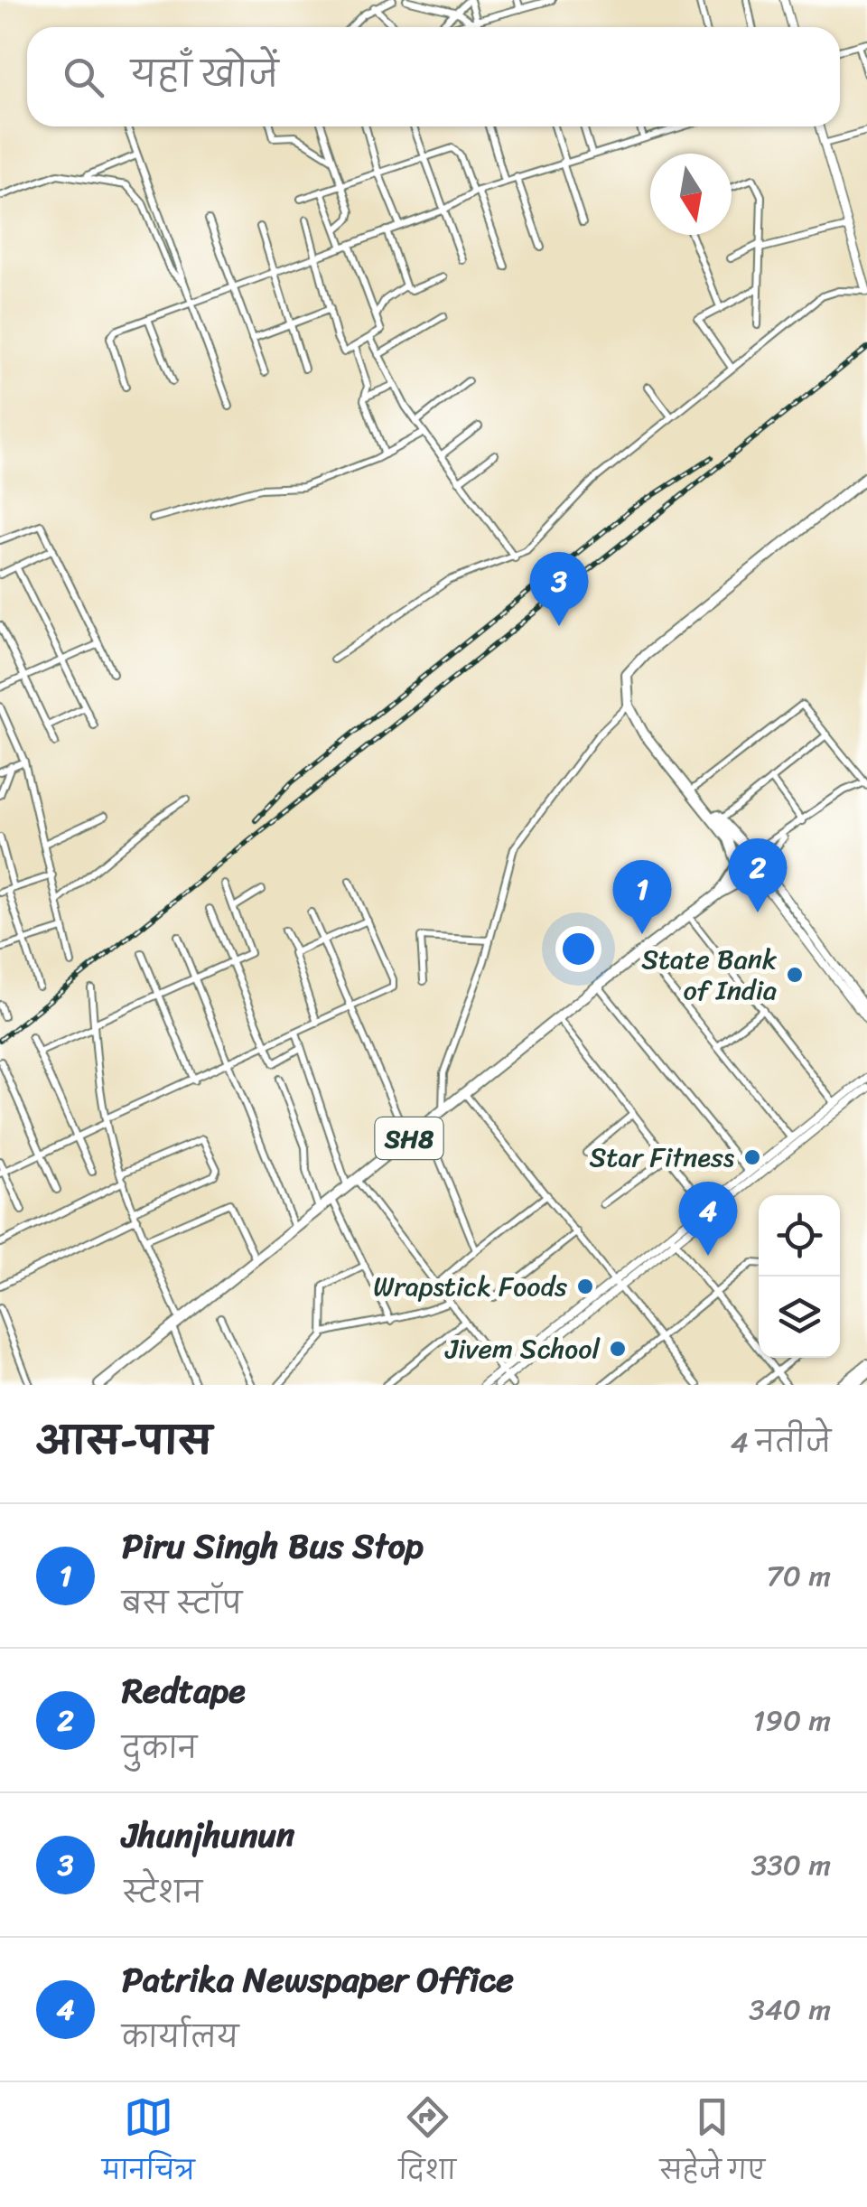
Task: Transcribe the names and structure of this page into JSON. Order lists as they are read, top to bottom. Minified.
{"streets":{"main road":["SH8"]},"places":["State Bank of India","Star Fitness","Wrapstick Foods","Jivem School"],"north":"bottom","page":{"search":"यहाँ खोजें","pins":["3","2","1","4"],"heading":["आस-पास","4 नतीजे"],"list":[{"mark":"1","name":"Piru Singh Bus Stop","note":"बस स्टॉप","value":"70 m"},{"mark":"2","name":"Redtape","note":"दुकान","value":"190 m"},{"mark":"3","name":"Jhunjhunun","note":"स्टेशन","value":"330 m"},{"mark":"4","name":"Patrika Newspaper Office","note":"कार्यालय","value":"340 m"}],"nav":["मानचित्र","दिशा","सहेजे गए"]}}
